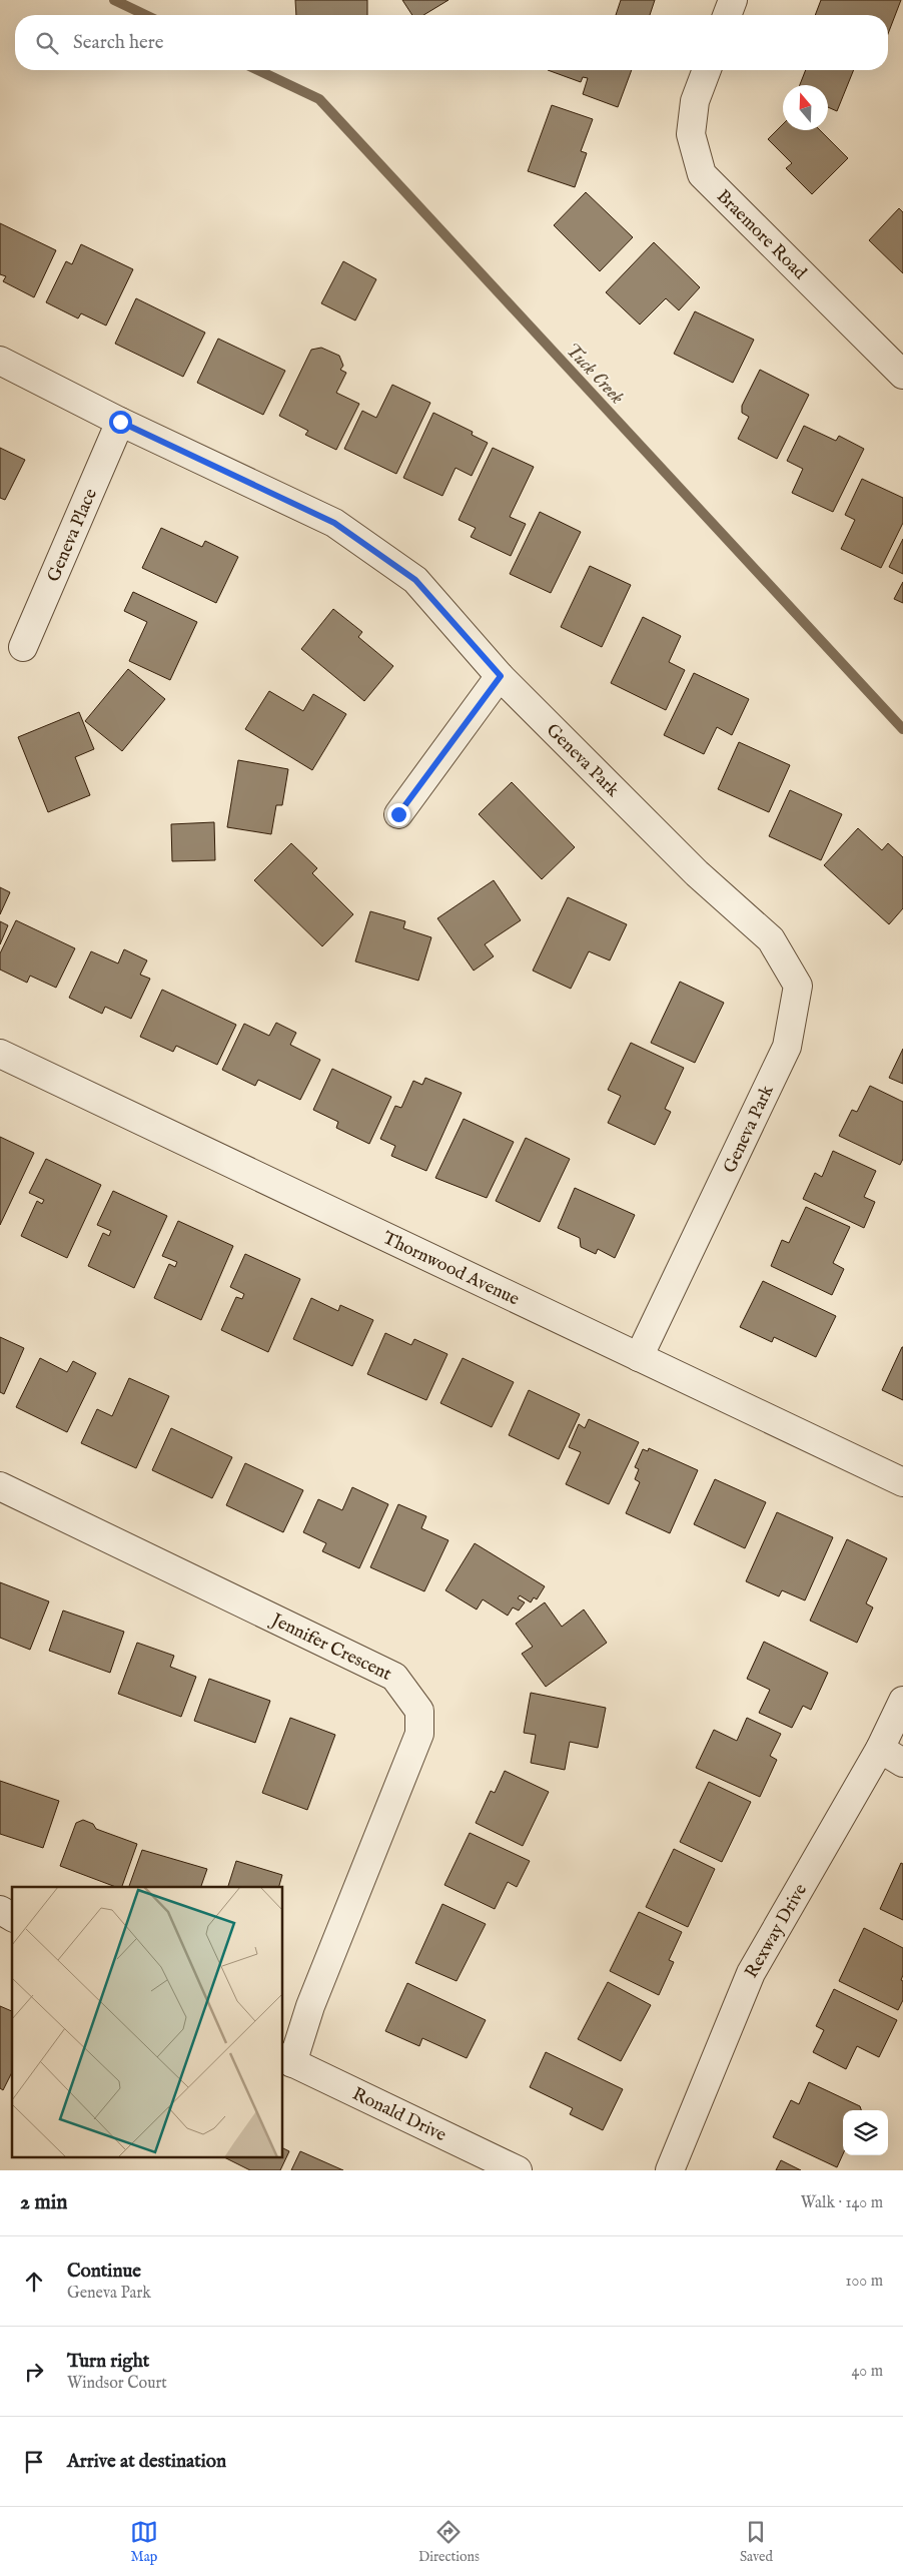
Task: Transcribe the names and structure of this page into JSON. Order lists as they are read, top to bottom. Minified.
{"streets":{"street":["Braemore Road","Geneva Place","Geneva Park","Thornwood Avenue","Jennifer Crescent","Rexway Drive","Ronald Drive"]},"crossings":[["Geneva Place","Geneva Park"],["Geneva Park","Thornwood Avenue"],["Jennifer Crescent","Ronald Drive"]],"water":["Tuck Creek"],"north":"top","page":{"search":"Search here","heading":["2 min","Walk · 140 m"],"list":[["Continue","Geneva Park","100 m"],["Turn right","Windsor Court","40 m"],"Arrive at destination"],"nav":["Map","Directions","Saved"]}}
